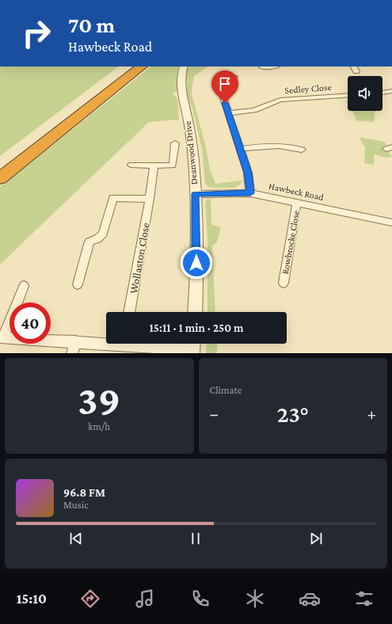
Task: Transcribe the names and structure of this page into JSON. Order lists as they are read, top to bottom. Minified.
{"streets":{"street":["Sedley Close","Deanwood Drive","Hawbeck Road","Rowbrocke Close","Wollaston Close"]},"crossings":[["Deanwood Drive","Hawbeck Road"],["Hawbeck Road","Rowbrocke Close"]],"page":{"turn":["70 m","Hawbeck Road"],"limit":"40","trip":"15:11 · 1 min · 250 m","tile":[["39","km/h"],"Climate"],"heat":["−","23°","+"],"song":["96.8 FM","Music"],"tabs":"15:10"}}
